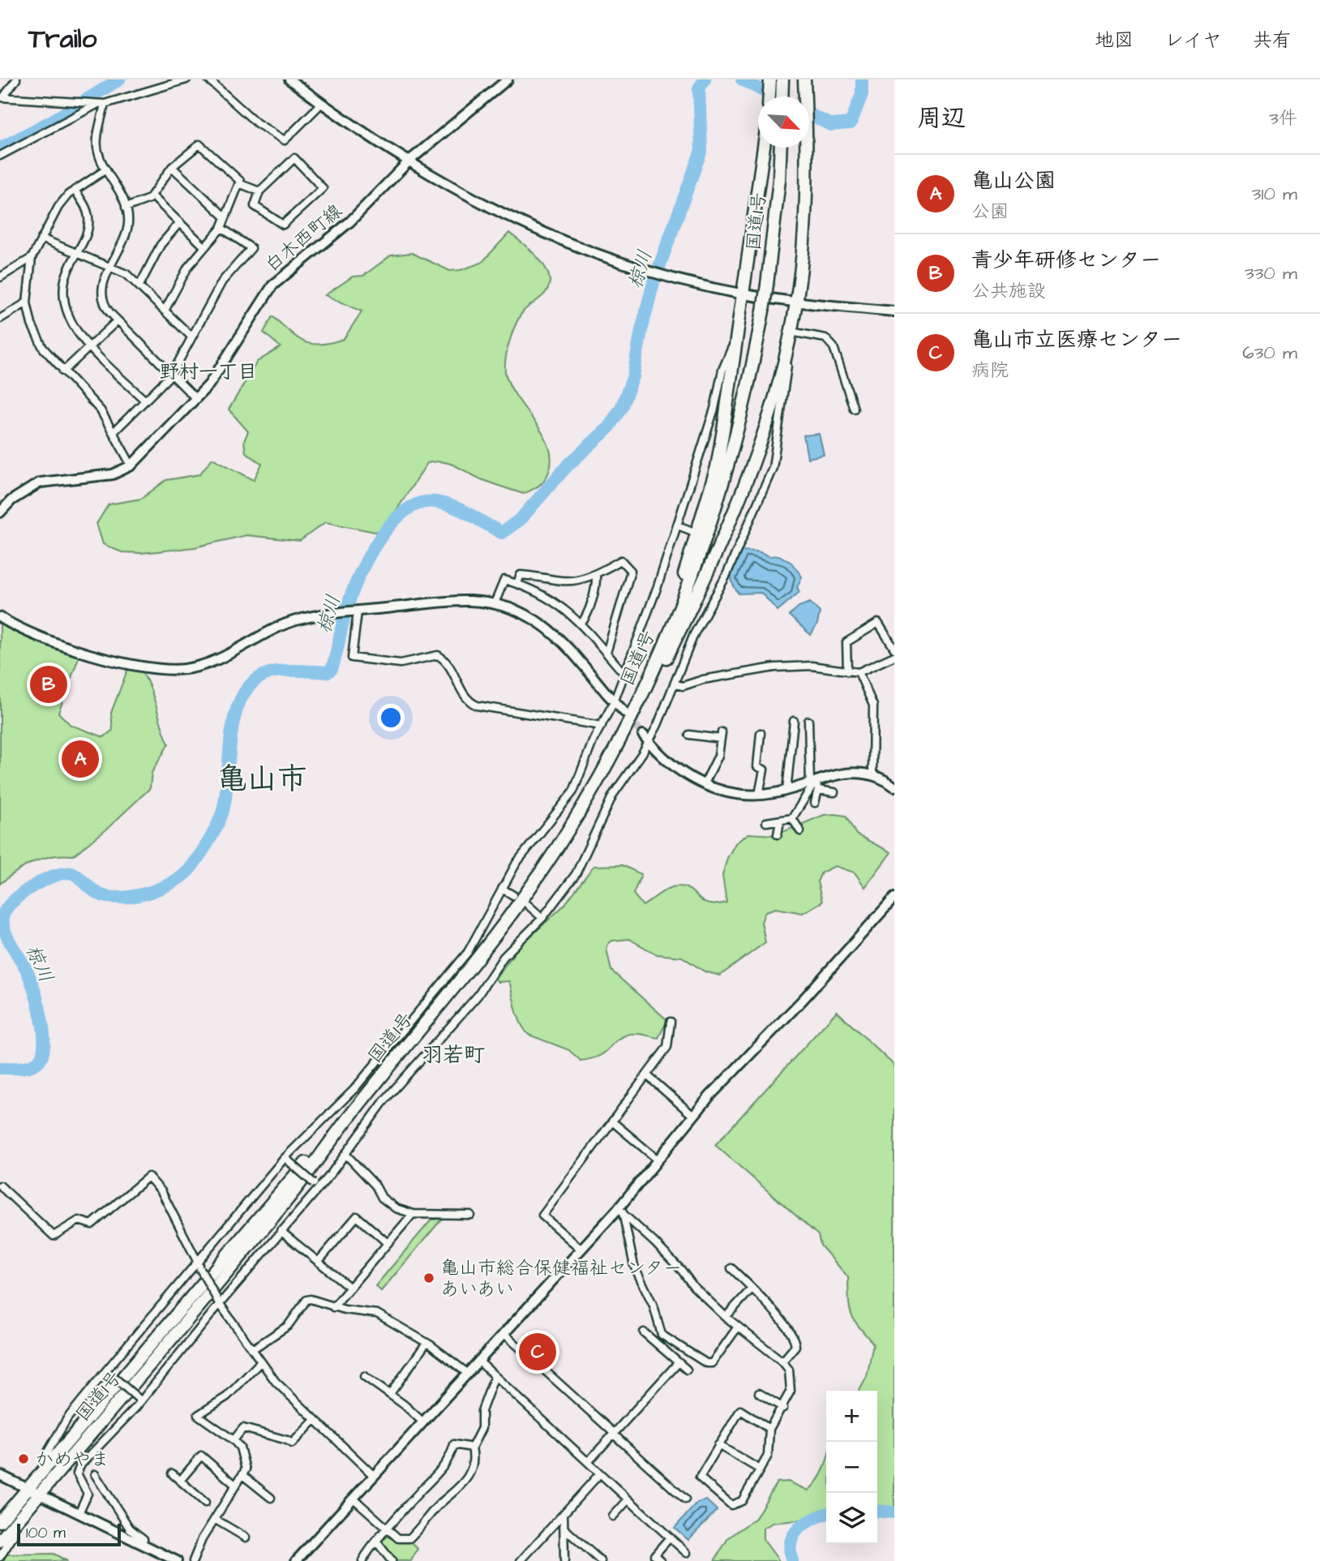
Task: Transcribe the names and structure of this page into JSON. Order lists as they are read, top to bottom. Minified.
{"streets":{"highway":["国道1号"],"street":["白木西町線"]},"districts":["野村一丁目","亀山市","羽若町"],"water":["椋川"],"places":["亀山市総合保健福祉センター あいあい","かめやま"],"scale_bar":"100 m","north":"bottom right","page":{"header":"Trailo","nav":["地図","レイヤ","共有"],"heading":["周辺","3件"],"list":[{"mark":"A","name":"亀山公園","note":"公園","value":"310 m"},{"mark":"B","name":"青少年研修センター","note":"公共施設","value":"330 m"},{"mark":"C","name":"亀山市立医療センター","note":"病院","value":"630 m"}],"pins":["B","A","C"],"map_buttons":["+","−"],"scale":"100 m"}}
